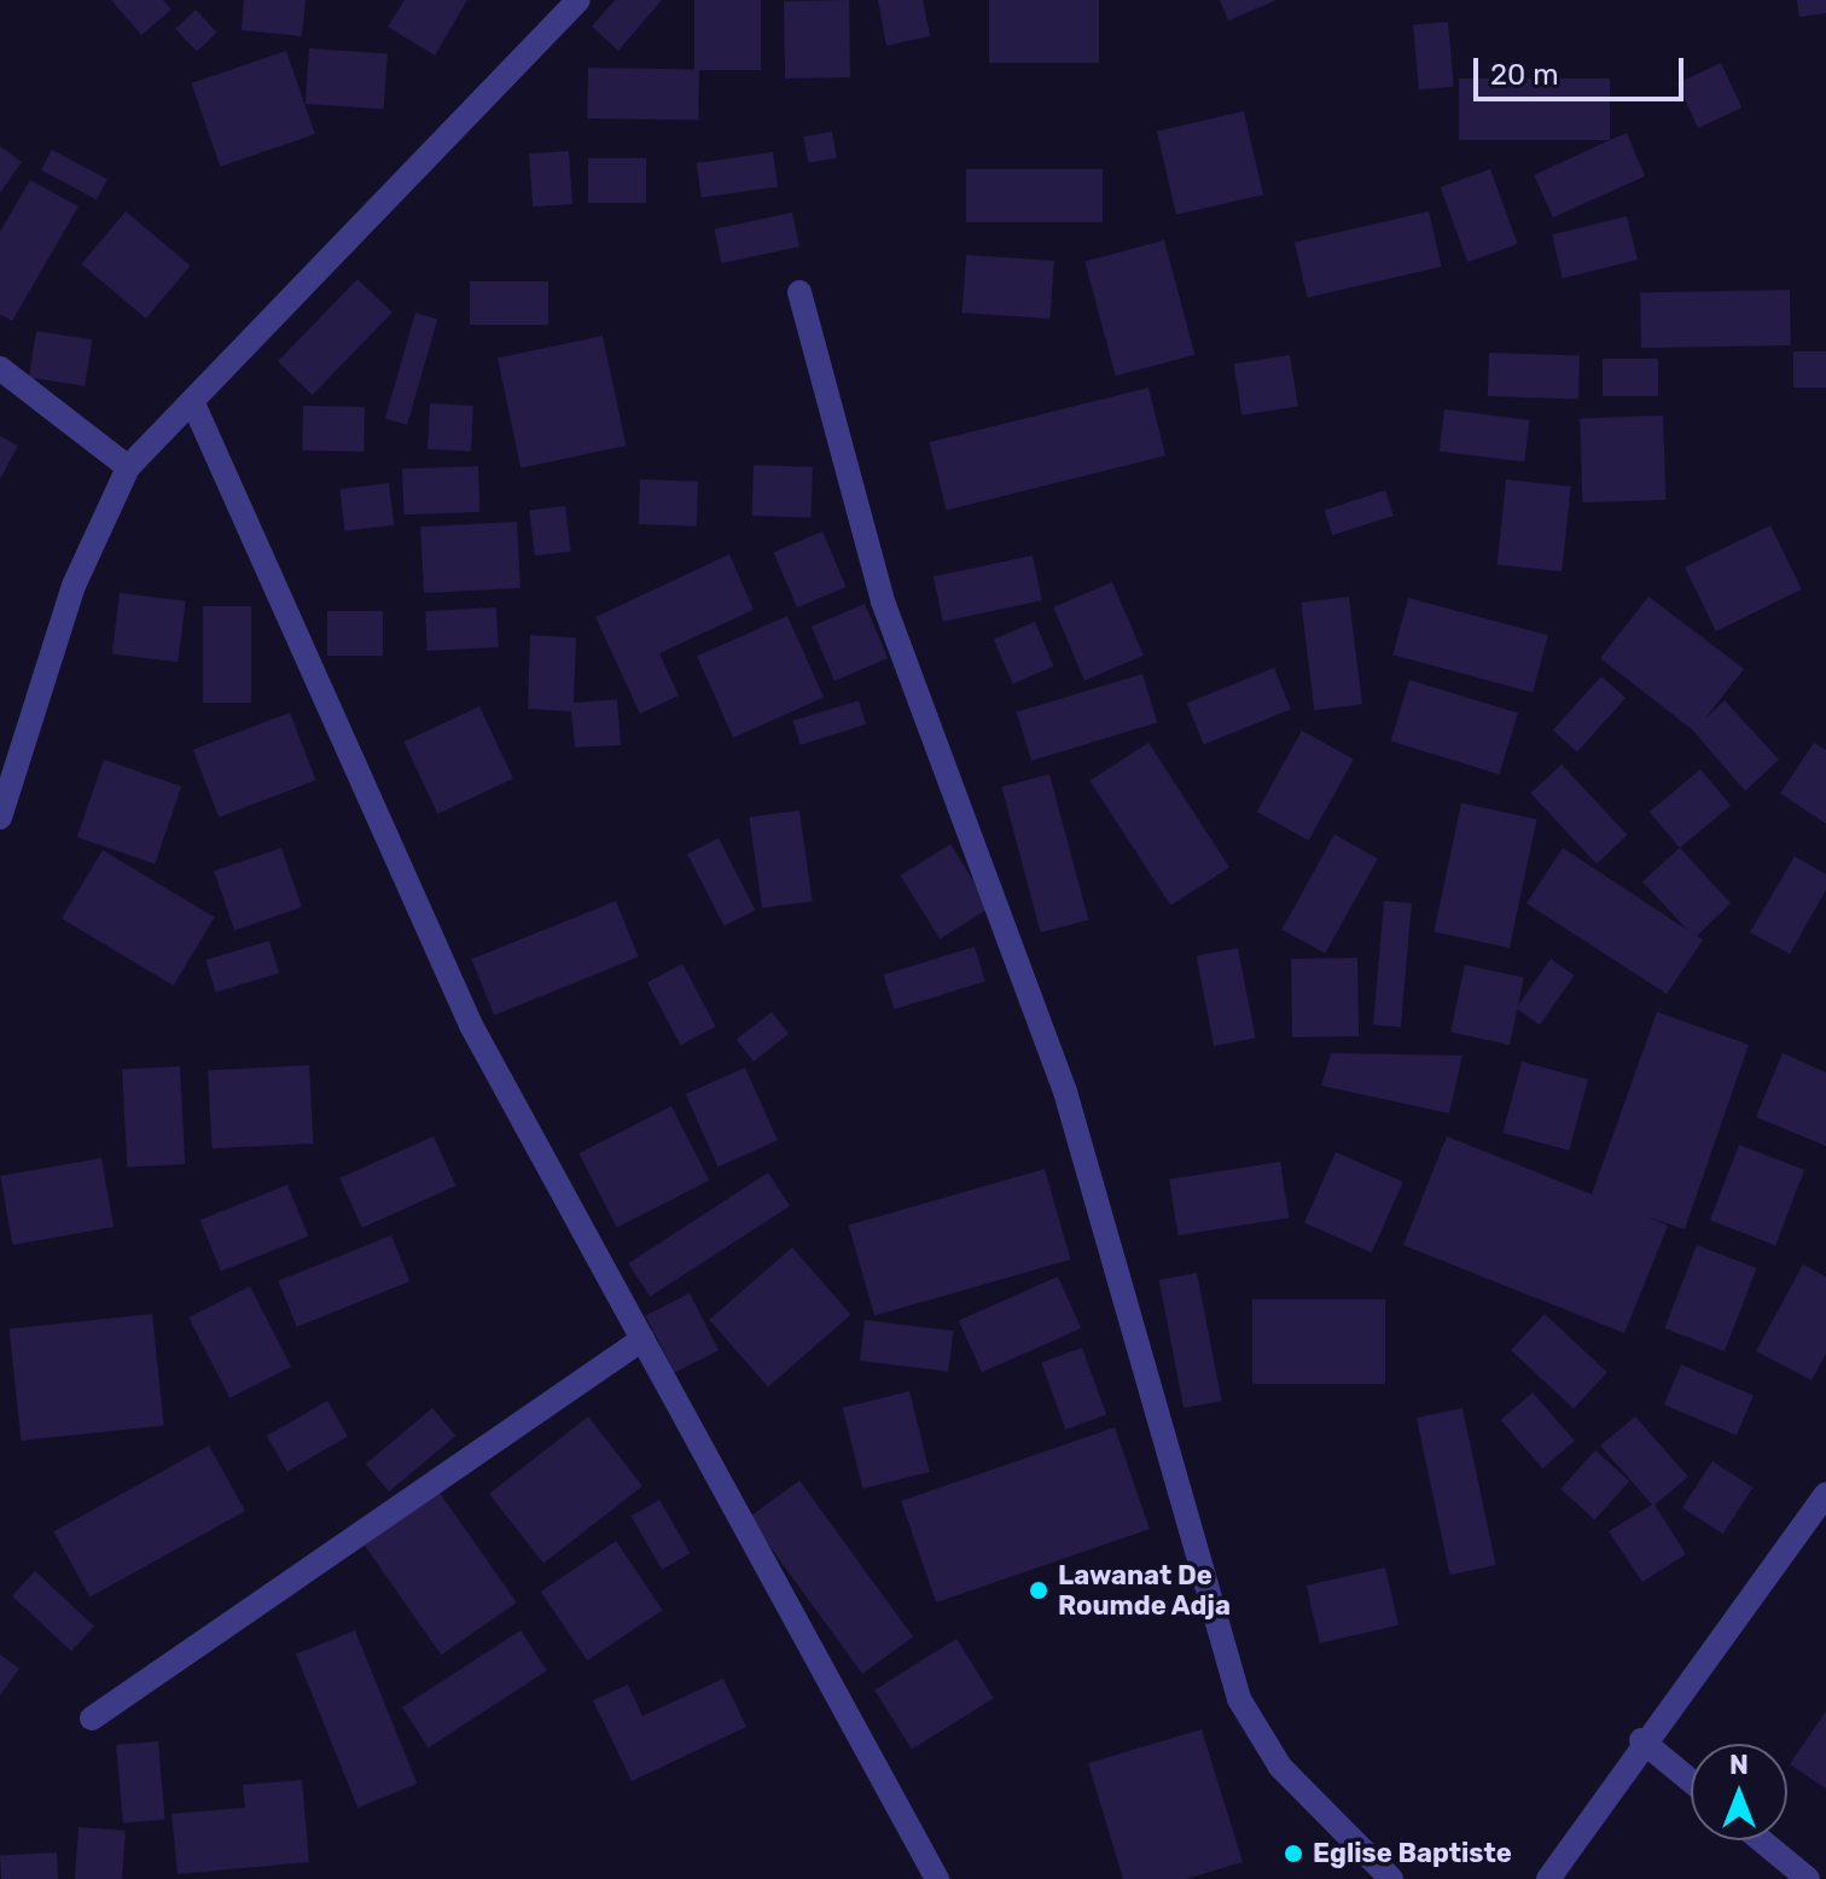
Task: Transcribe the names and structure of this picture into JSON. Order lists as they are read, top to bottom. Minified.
{"places":["Lawanat De Roumde Adja","Eglise Baptiste"],"scale_bar":"20 m","north":"top"}
